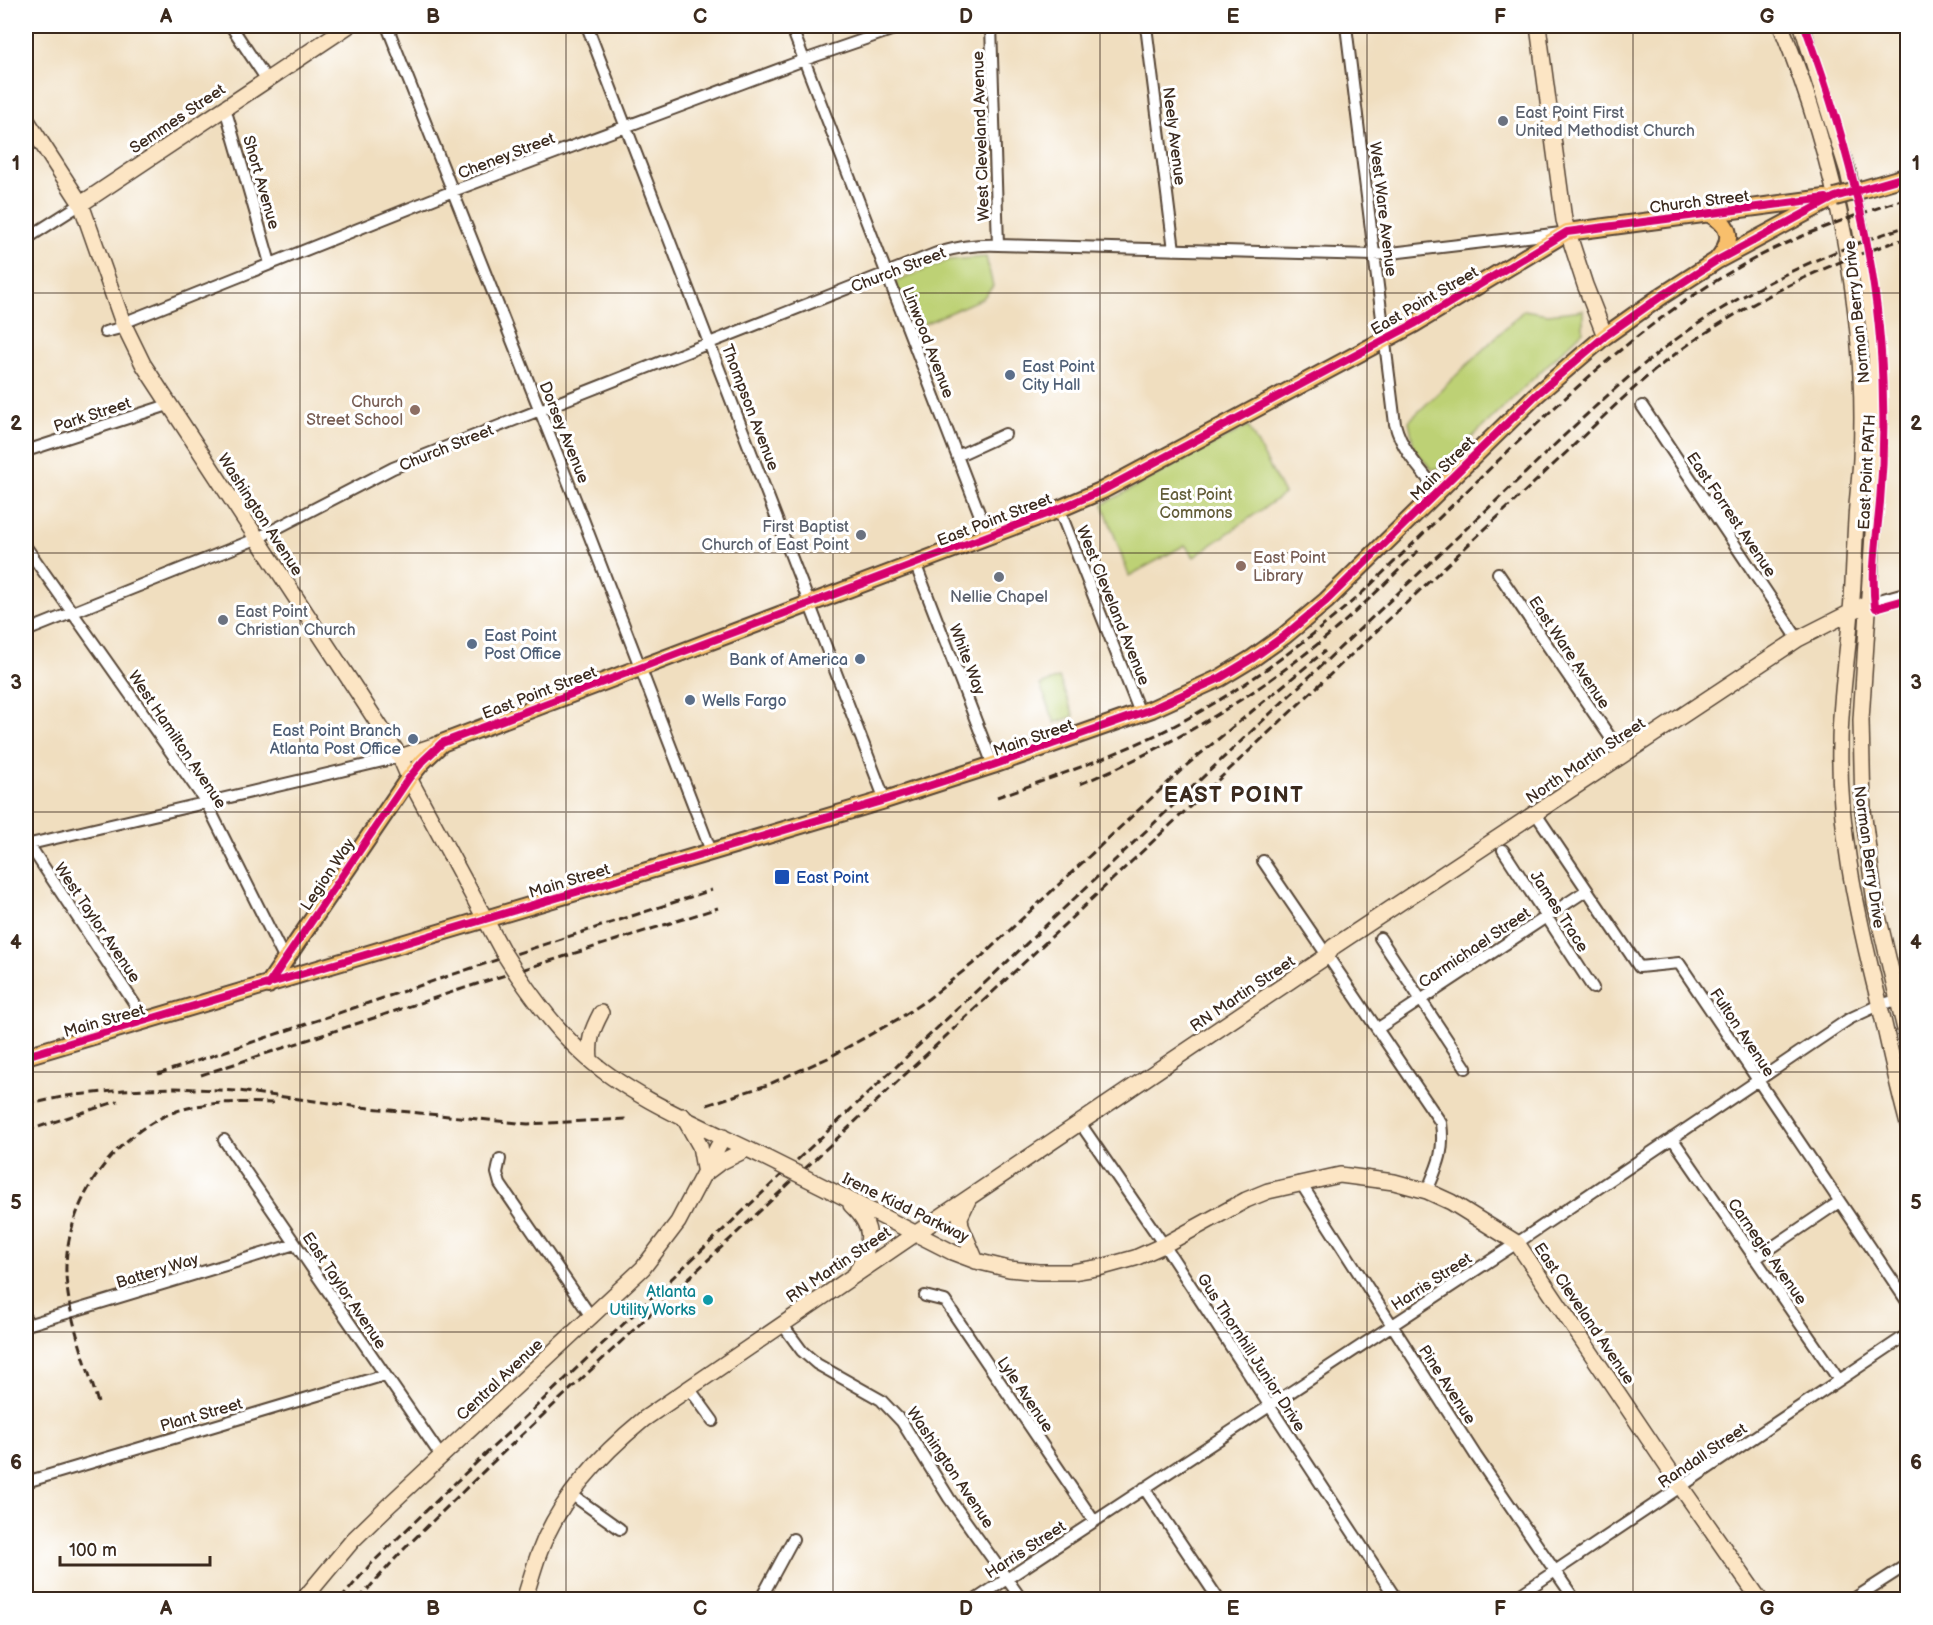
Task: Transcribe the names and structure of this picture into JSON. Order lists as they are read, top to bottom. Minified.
{"streets":{"main road":["Semmes Street","Church Street","East Point Street","Norman Berry Drive","Main Street","Washington Avenue","North Martin Street","Legion Way","RN Martin Street","Irene Kidd Parkway","East Cleveland Avenue","Central Avenue"],"street":["West Cleveland Avenue","Neely Avenue","Cheney Street","Short Avenue","West Ware Avenue","Linwood Avenue","Thompson Avenue","Park Street","Dorsey Avenue","East Forrest Avenue","East Ware Avenue","White Way","West Hamilton Avenue","James Trace","West Taylor Avenue","Carmichael Street","Fulton Avenue","Carnegie Avenue","Battery Way","Harris Street","East Taylor Avenue","Gus Thornhill Junior Drive","Pine Avenue","Lyle Avenue","Plant Street","Randall Street"],"cycle path":["East Point PATH"]},"crossings":[["Semmes Street","Short Avenue"],["Semmes Street","Washington Avenue"],["West Cleveland Avenue","Church Street"],["West Cleveland Avenue","East Point Street"],["West Cleveland Avenue","Main Street"],["Neely Avenue","Church Street"],["Cheney Street","Short Avenue"],["Cheney Street","Linwood Avenue"],["Cheney Street","Thompson Avenue"],["Cheney Street","Dorsey Avenue"],["Cheney Street","Washington Avenue"],["Church Street","West Ware Avenue"],["Church Street","East Point Street"],["Church Street","Linwood Avenue"],["Church Street","Thompson Avenue"],["Church Street","Dorsey Avenue"],["Church Street","Main Street"],["Church Street","Washington Avenue"],["Church Street","West Hamilton Avenue"],["West Ware Avenue","East Point Street"],["West Ware Avenue","Main Street"],["East Point Street","Linwood Avenue"],["East Point Street","Thompson Avenue"],["East Point Street","Dorsey Avenue"],["East Point Street","Washington Avenue"],["East Point Street","White Way"],["East Point Street","West Hamilton Avenue"],["East Point Street","Legion Way"],["East Point Street","West Taylor Avenue"],["Norman Berry Drive","North Martin Street"],["Norman Berry Drive","Harris Street"],["Thompson Avenue","Main Street"],["Park Street","Washington Avenue"],["Dorsey Avenue","Main Street"],["Main Street","Washington Avenue"],["Main Street","White Way"],["Main Street","Legion Way"],["Main Street","West Taylor Avenue"],["Main Street","Irene Kidd Parkway"],["Washington Avenue","Legion Way"],["Washington Avenue","RN Martin Street"],["Washington Avenue","Irene Kidd Parkway"],["Washington Avenue","Harris Street"],["East Forrest Avenue","North Martin Street"],["East Ware Avenue","North Martin Street"],["West Hamilton Avenue","Legion Way"],["North Martin Street","RN Martin Street"],["North Martin Street","Fulton Avenue"],["James Trace","Carmichael Street"],["Carmichael Street","Fulton Avenue"],["RN Martin Street","Irene Kidd Parkway"],["RN Martin Street","Gus Thornhill Junior Drive"],["Fulton Avenue","Harris Street"],["Irene Kidd Parkway","East Cleveland Avenue"],["Irene Kidd Parkway","Gus Thornhill Junior Drive"],["Irene Kidd Parkway","Central Avenue"],["Irene Kidd Parkway","Pine Avenue"],["Carnegie Avenue","Harris Street"],["Carnegie Avenue","Randall Street"],["Battery Way","East Taylor Avenue"],["Harris Street","East Cleveland Avenue"],["Harris Street","Gus Thornhill Junior Drive"],["Harris Street","Pine Avenue"],["Harris Street","Lyle Avenue"],["East Taylor Avenue","Central Avenue"],["East Taylor Avenue","Plant Street"],["East Cleveland Avenue","Randall Street"],["Pine Avenue","Randall Street"]],"districts":["EAST POINT"],"parks":["East Point Commons"],"places":{"other":["East Point First United Methodist Church","East Point City Hall","Church Street School","First Baptist Church of East Point","East Point Library","Nellie Chapel","East Point Christian Church","East Point Post Office","Bank of America","Wells Fargo","East Point Branch Atlanta Post Office","Atlanta Utility Works"],"transit":["East Point"]},"scale_bar":"100 m","grid":{"columns":["A","B","C","D","E","F","G"],"rows":["1","2","3","4","5","6"]}}
